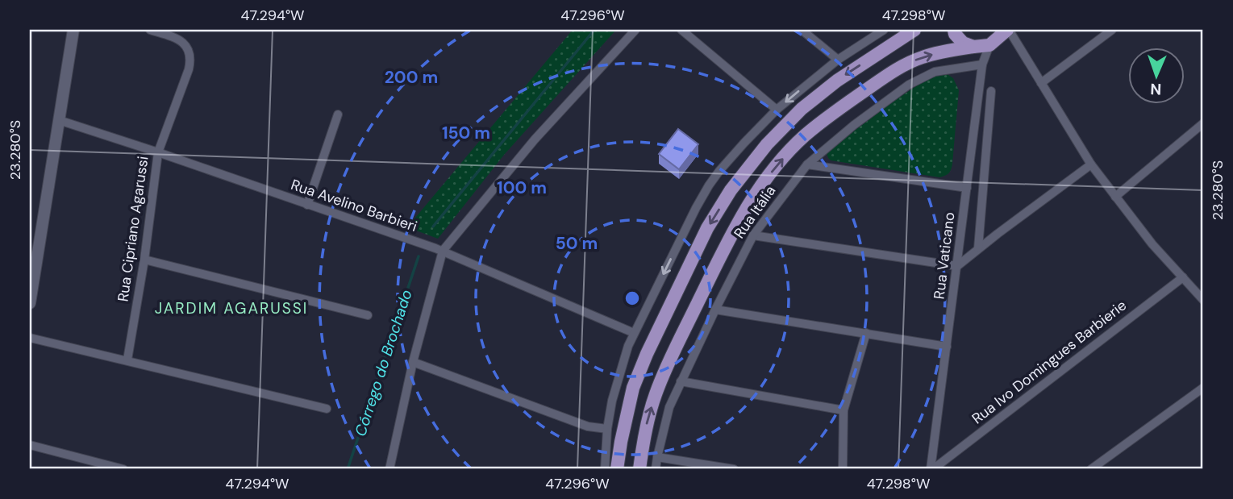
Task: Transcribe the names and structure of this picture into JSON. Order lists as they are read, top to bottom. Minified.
{"streets":{"street":["Rua Avelino Barbieri","Rua Itália","Rua Cipriano Agarussi","Rua Vaticano","Rua Ivo Domingues Barbierie"]},"crossings":[["Rua Avelino Barbieri","Rua Cipriano Agarussi"],["Rua Itália","Rua Vaticano"],["Rua Vaticano","Rua Ivo Domingues Barbierie"]],"districts":["JARDIM AGARUSSI"],"water":["Córrego do Brochado"],"north":"bottom","coordinates":["47.294°W","47.296°W","47.298°W","23.280°S"],"rings":["200 m","150 m","100 m","50 m"]}
